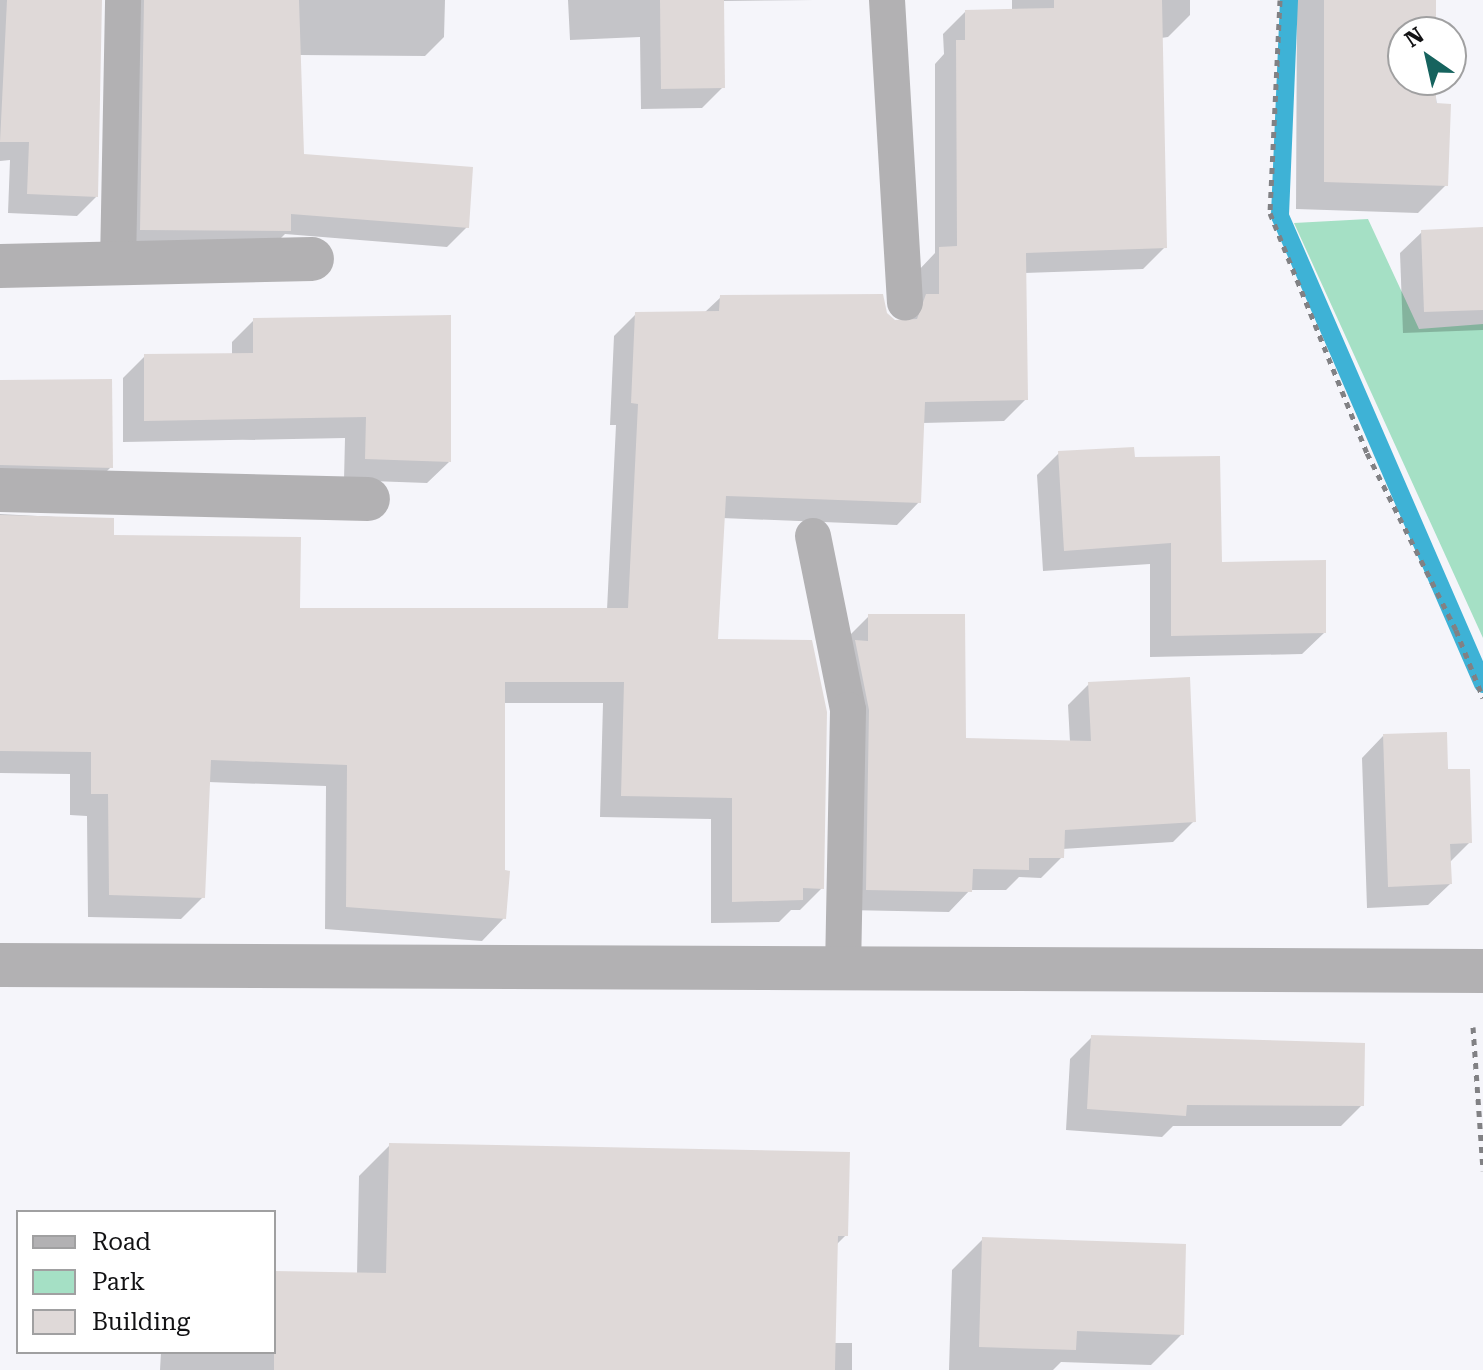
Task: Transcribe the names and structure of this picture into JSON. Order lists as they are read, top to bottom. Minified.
{"legend":["Road","Park","Building"],"north":"top left"}
